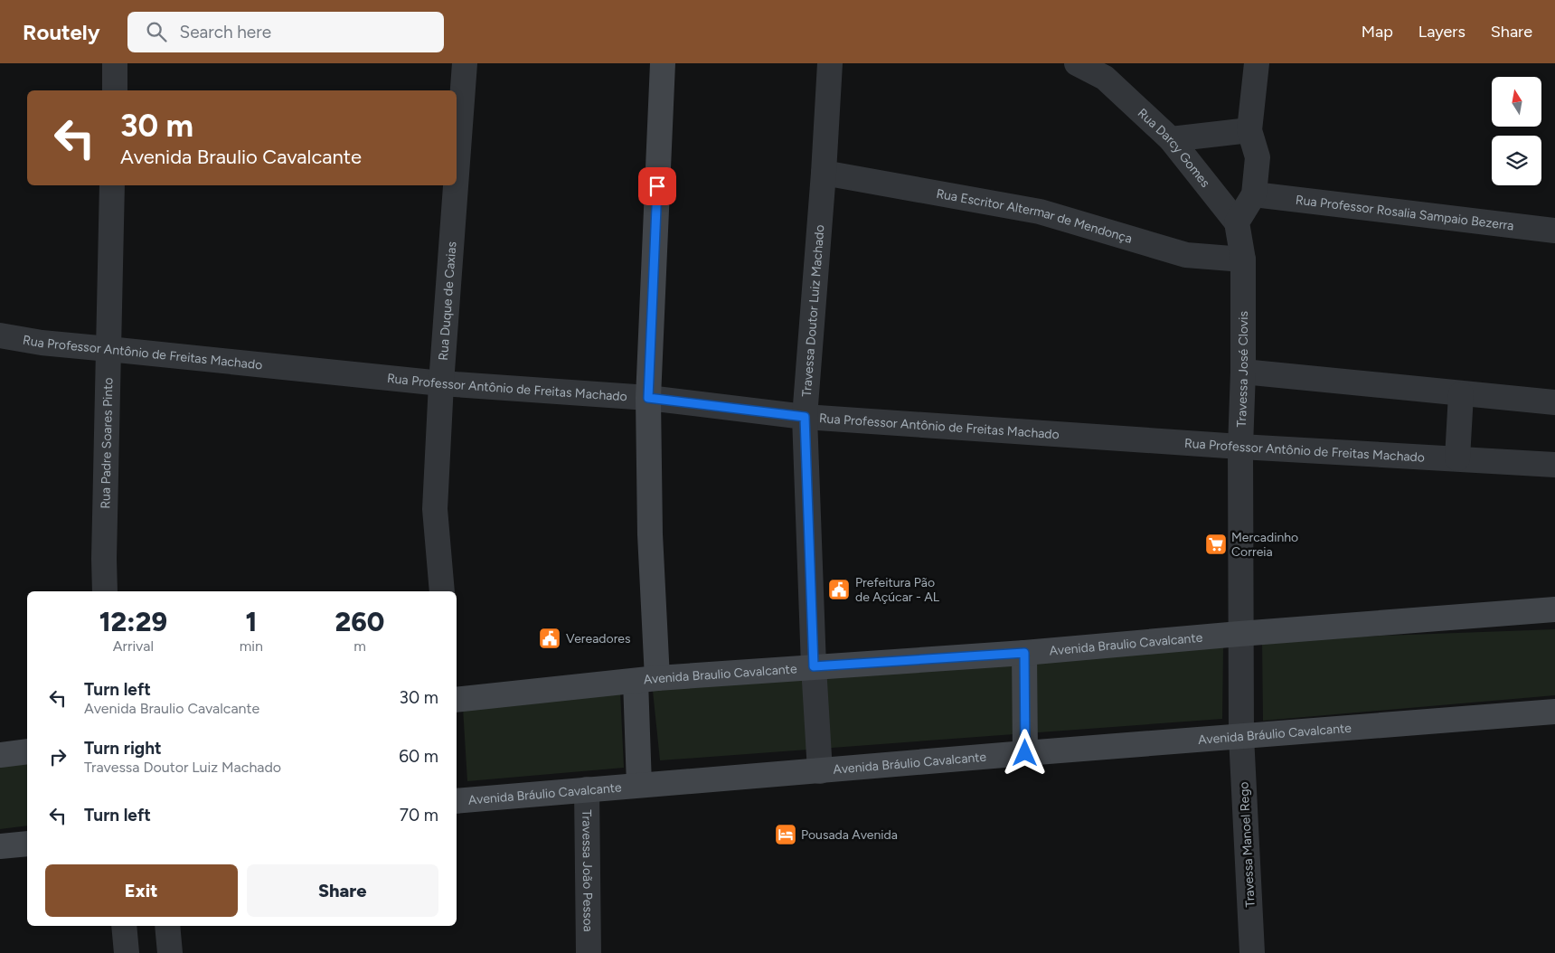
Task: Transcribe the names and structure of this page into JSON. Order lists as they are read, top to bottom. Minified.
{"streets":{"street":["Rua Darcy Gomes","Rua Professor Rosalia Sampaio Bezerra","Rua Escritor Altermar de Mendonça","Rua Duque de Caxias","Travessa Doutor Luiz Machado","Rua Professor Antônio de Freitas Machado","Travessa José Clovis","Rua Padre Soares Pinto","Avenida Braulio Cavalcante","Avenida Bráulio Cavalcante","Travessa Manoel Rego","Travessa João Pessoa"]},"crossings":[["Rua Darcy Gomes","Travessa José Clovis"],["Rua Escritor Altermar de Mendonça","Travessa Doutor Luiz Machado"],["Rua Escritor Altermar de Mendonça","Travessa José Clovis"],["Rua Duque de Caxias","Rua Professor Antônio de Freitas Machado"],["Travessa Doutor Luiz Machado","Rua Professor Antônio de Freitas Machado"],["Travessa Doutor Luiz Machado","Avenida Braulio Cavalcante"],["Travessa Doutor Luiz Machado","Avenida Bráulio Cavalcante"],["Rua Professor Antônio de Freitas Machado","Travessa José Clovis"],["Rua Professor Antônio de Freitas Machado","Rua Padre Soares Pinto"],["Travessa José Clovis","Avenida Braulio Cavalcante"],["Travessa José Clovis","Avenida Bráulio Cavalcante"],["Travessa José Clovis","Travessa Manoel Rego"],["Avenida Bráulio Cavalcante","Travessa Manoel Rego"],["Avenida Bráulio Cavalcante","Travessa João Pessoa"]],"places":{"supermarket":["Mercadinho Correia"],"public building":["Prefeitura Pão de Açúcar - AL","Vereadores"],"hotel":["Pousada Avenida"]},"north":"top","page":{"header":"Routely","search":"Search here","nav":["Map","Layers","Share"],"turn":["30 m","Avenida Braulio Cavalcante"],"eta":["12:29","Arrival","1","min","260","m"],"list":[{"name":"Turn left","note":"Avenida Braulio Cavalcante","value":"30 m"},{"name":"Turn right","note":"Travessa Doutor Luiz Machado","value":"60 m"},{"name":"Turn left","value":"70 m"}],"buttons":["Exit","Share"]}}
